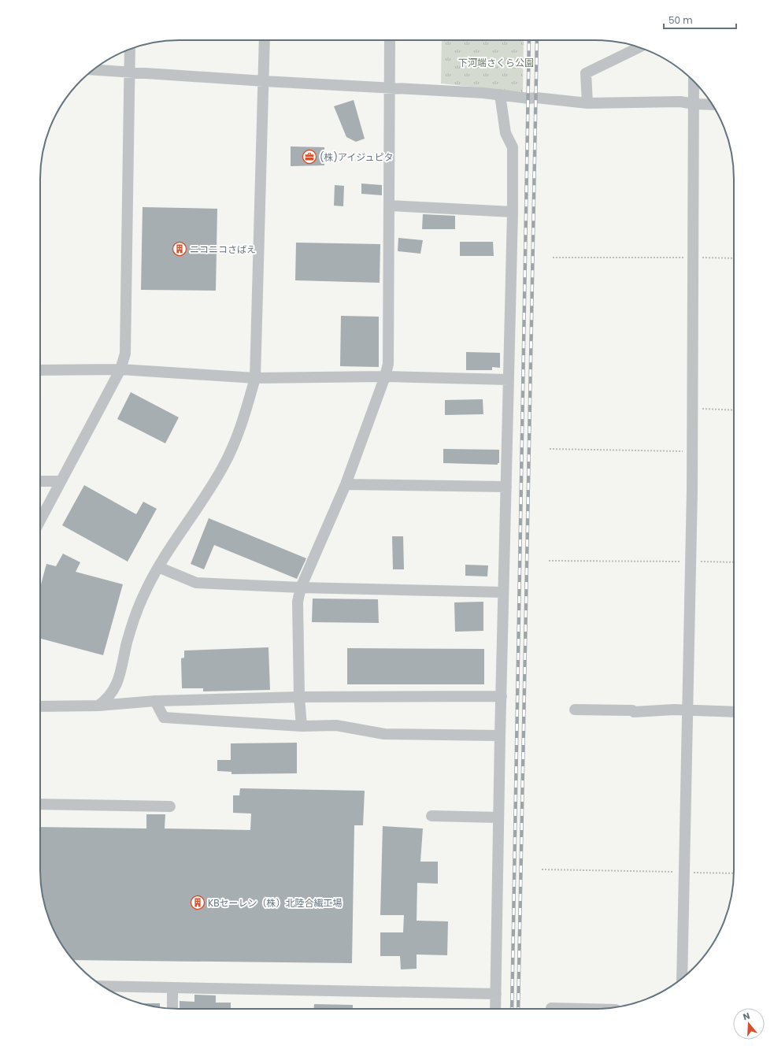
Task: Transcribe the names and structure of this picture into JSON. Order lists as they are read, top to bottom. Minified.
{"parks":["下河端さくら公園"],"places":{"office":["(株)アイジュピタ"],"building":["ニコニコさばえ","KBセーレン（株）北陸合繊工場"]},"scale_bar":"50 m","north":"top"}
